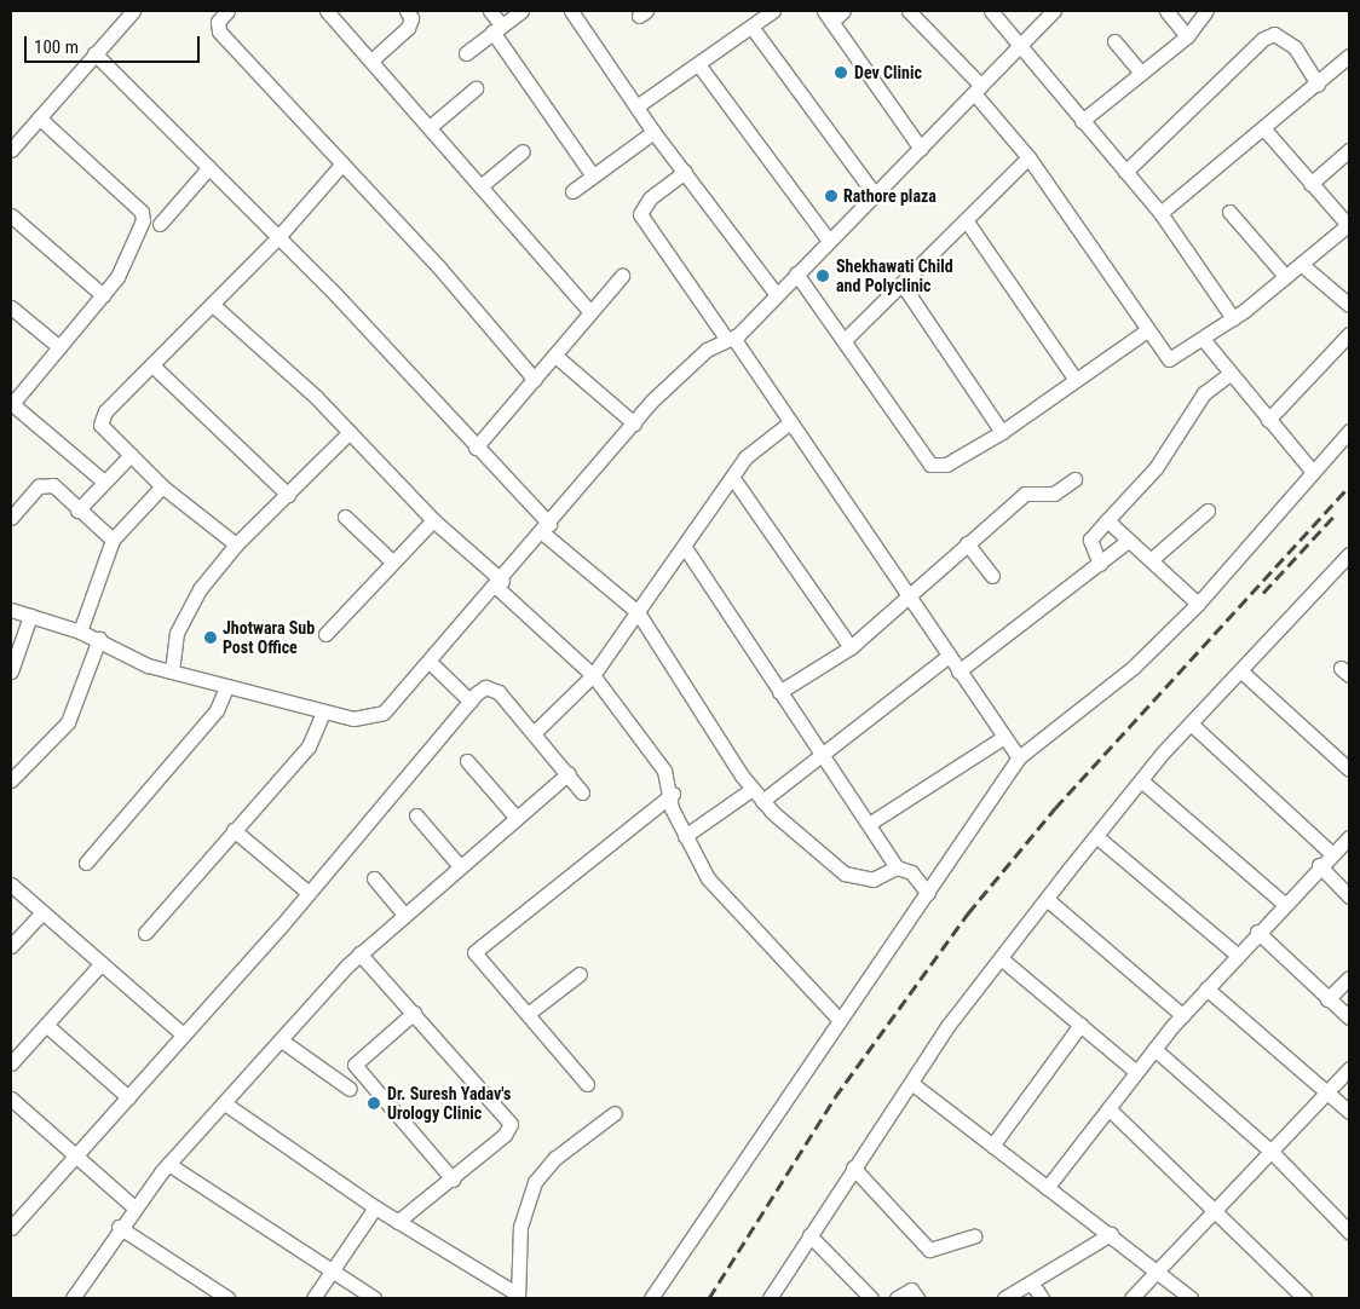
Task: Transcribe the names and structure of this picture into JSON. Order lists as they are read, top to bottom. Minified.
{"places":["Dev Clinic","Rathore plaza","Shekhawati Child and Polyclinic","Jhotwara Sub Post Office","Dr. Suresh Yadav's Urology Clinic"],"scale_bar":"100 m"}
